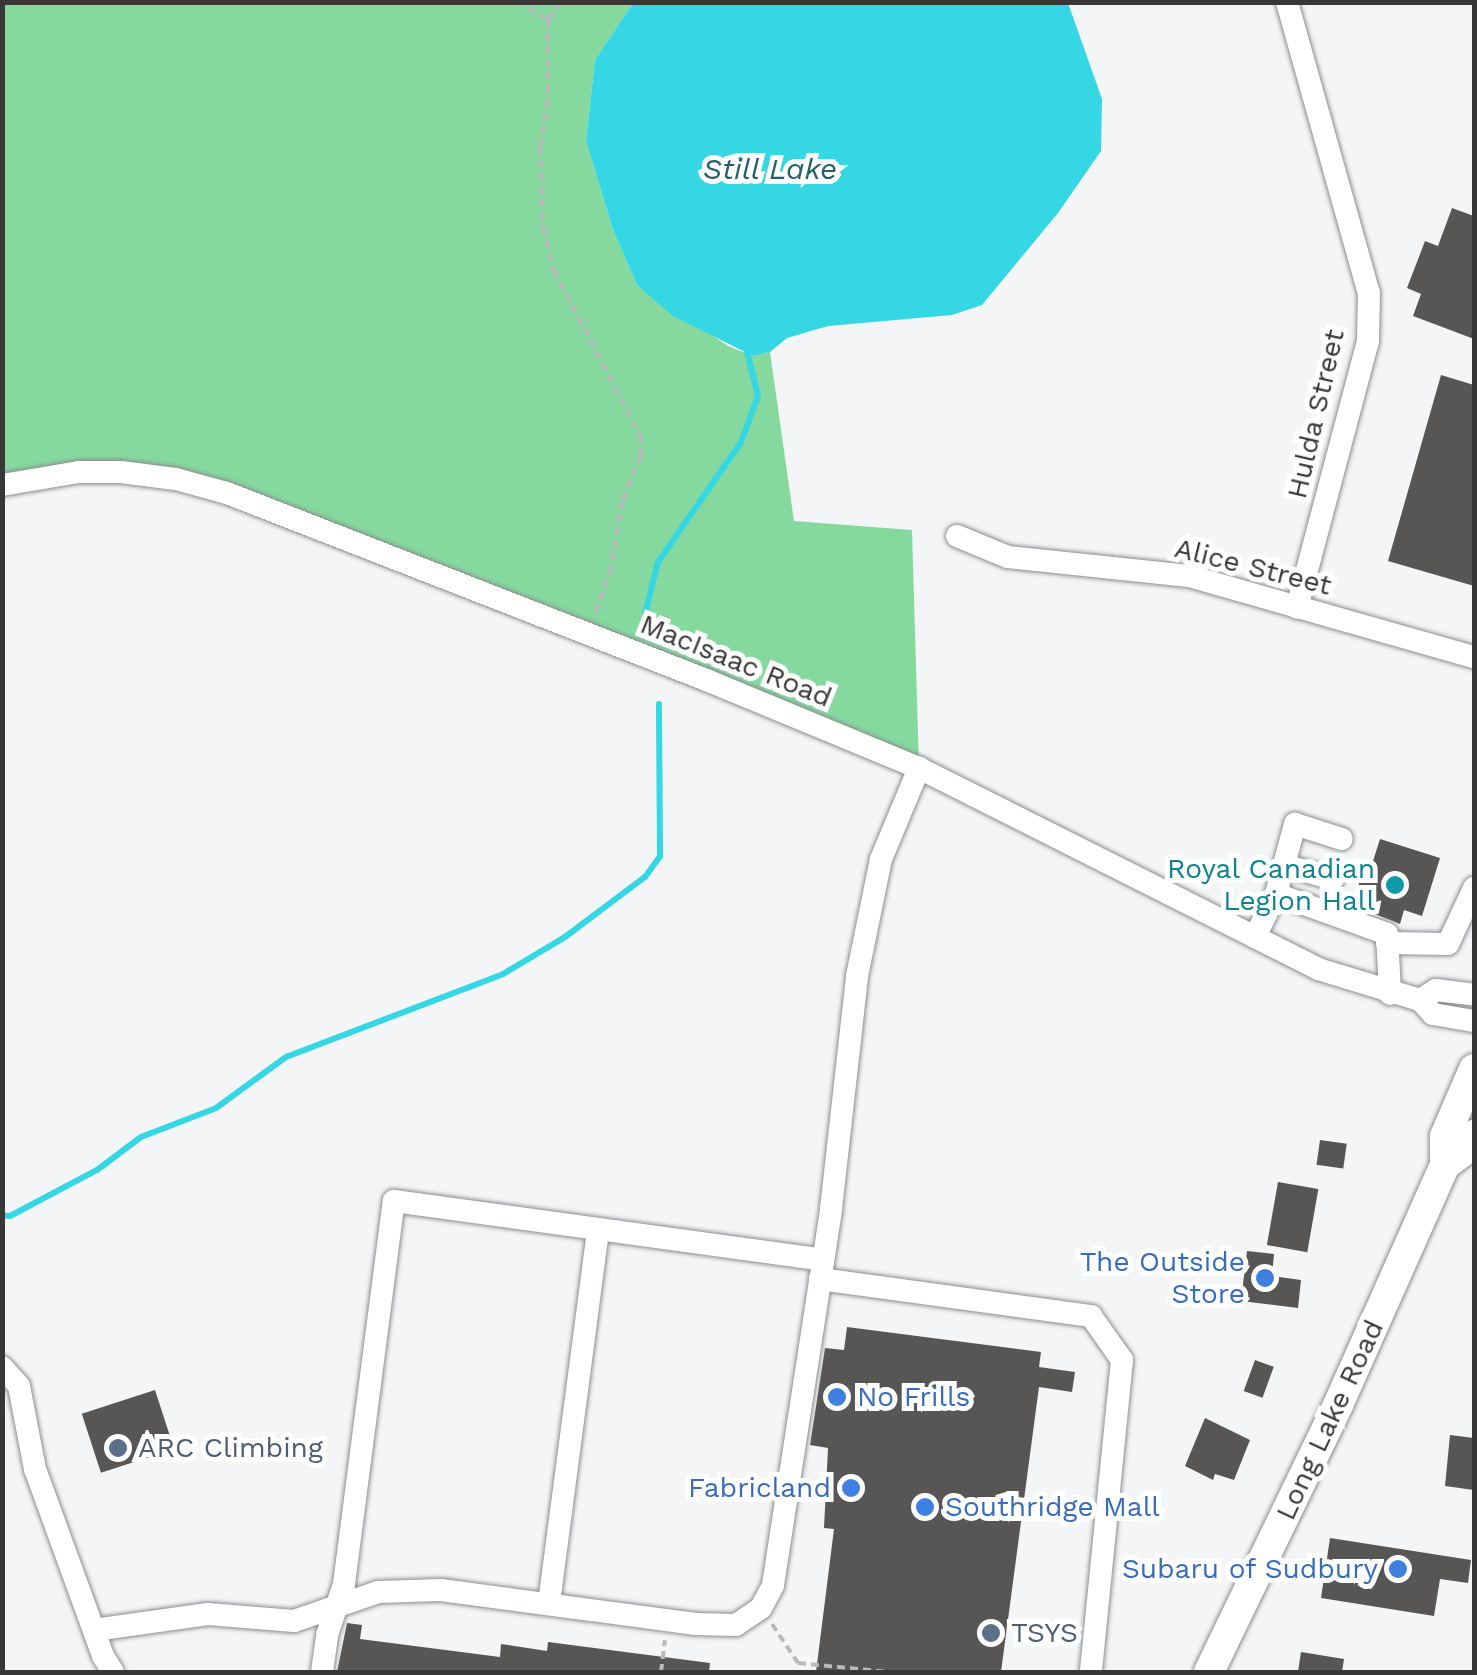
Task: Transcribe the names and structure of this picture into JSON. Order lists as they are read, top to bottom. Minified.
{"streets":{"main road":["Long Lake Road"],"street":["Hulda Street","Alice Street","MacIsaac Road"]},"crossings":[["Hulda Street","Alice Street"]],"water":["Still Lake"],"places":["Royal Canadian Legion Hall","The Outside Store","No Frills","ARC Climbing","Fabricland","Southridge Mall","Subaru of Sudbury","TSYS"]}
